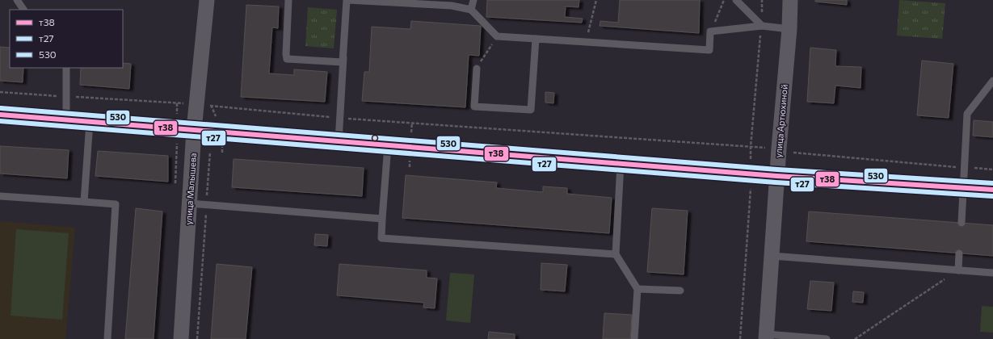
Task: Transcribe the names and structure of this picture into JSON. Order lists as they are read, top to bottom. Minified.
{"streets":{"street":["улица Артюхиной","улица Малышева"]},"lines":["transit line 530","transit line т38","transit line т27"],"legend":["т38","т27","530"]}
